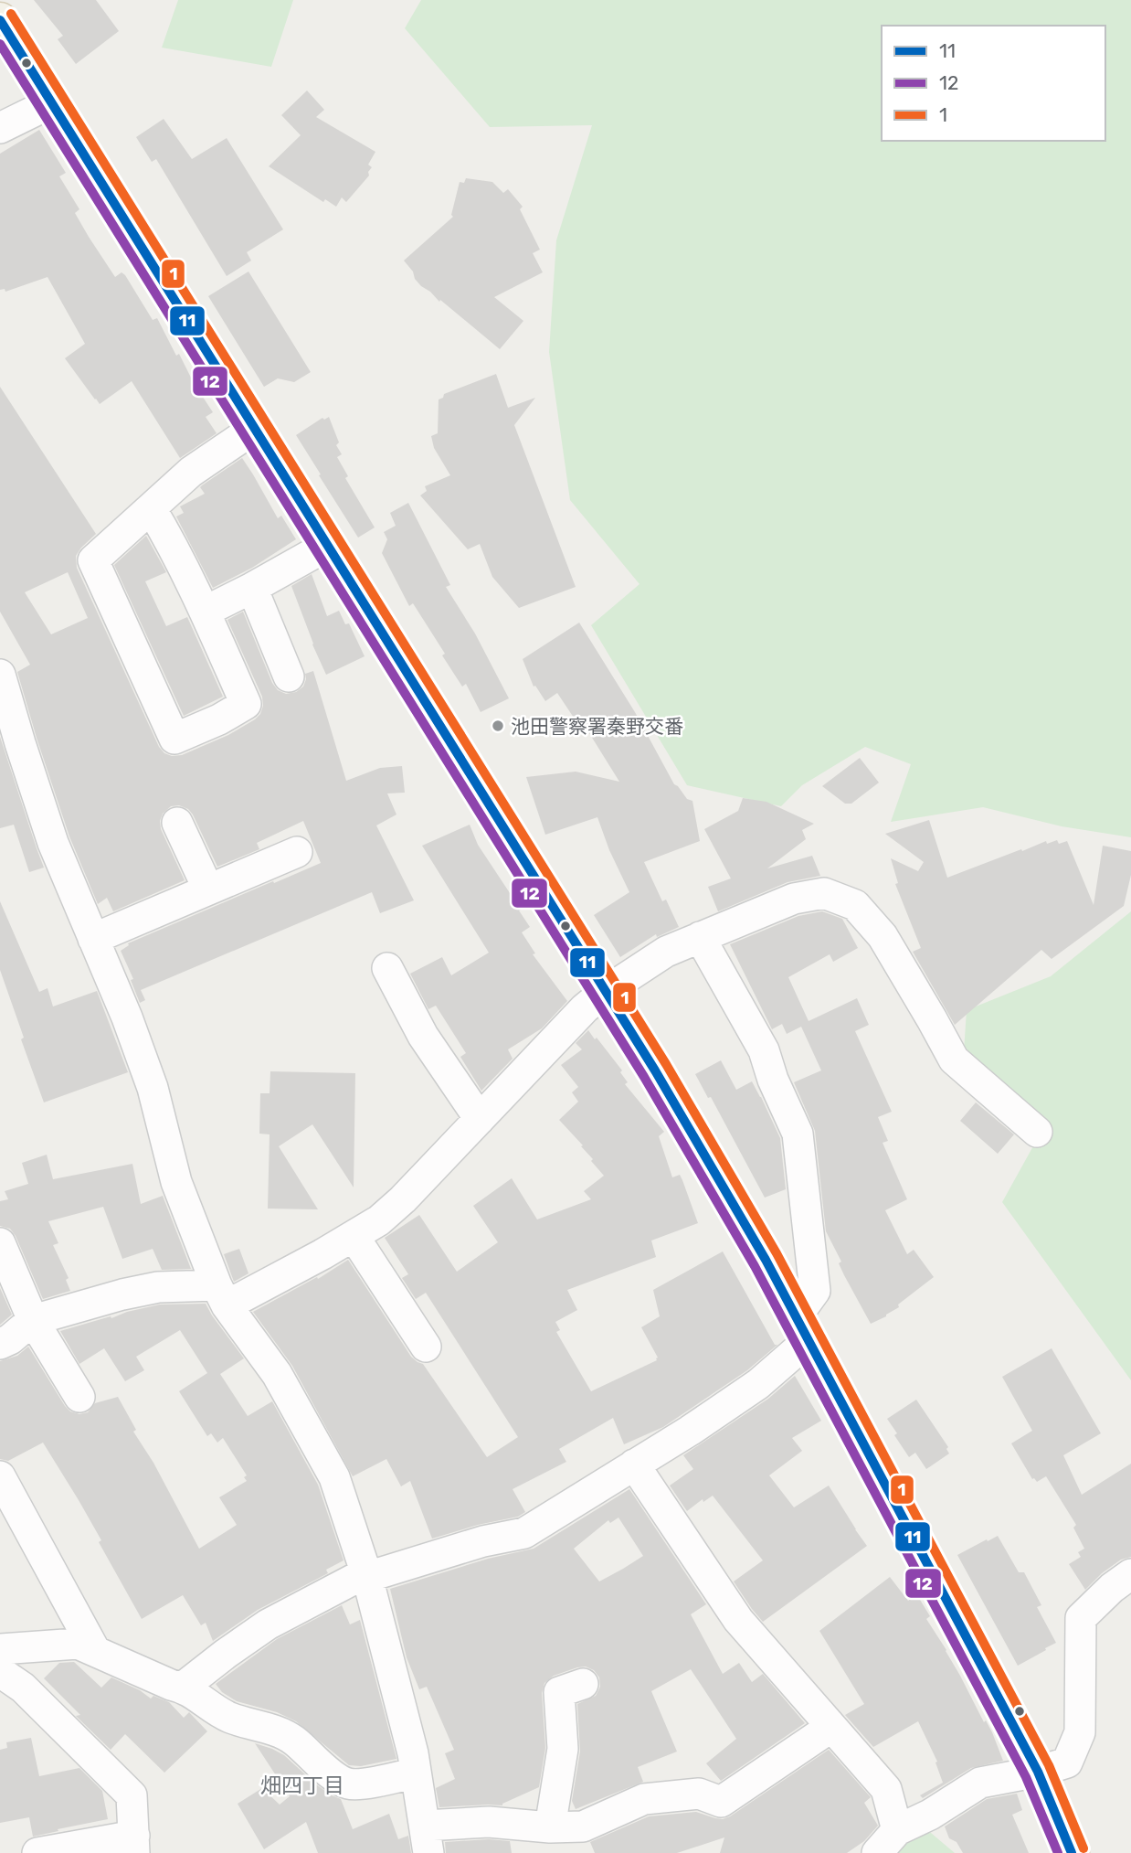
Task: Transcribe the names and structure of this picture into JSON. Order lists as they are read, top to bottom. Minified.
{"districts":["畑四丁目"],"places":["池田警察署秦野交番"],"lines":["transit line 1","transit line 11","transit line 12"],"legend":["11","12","1"]}
